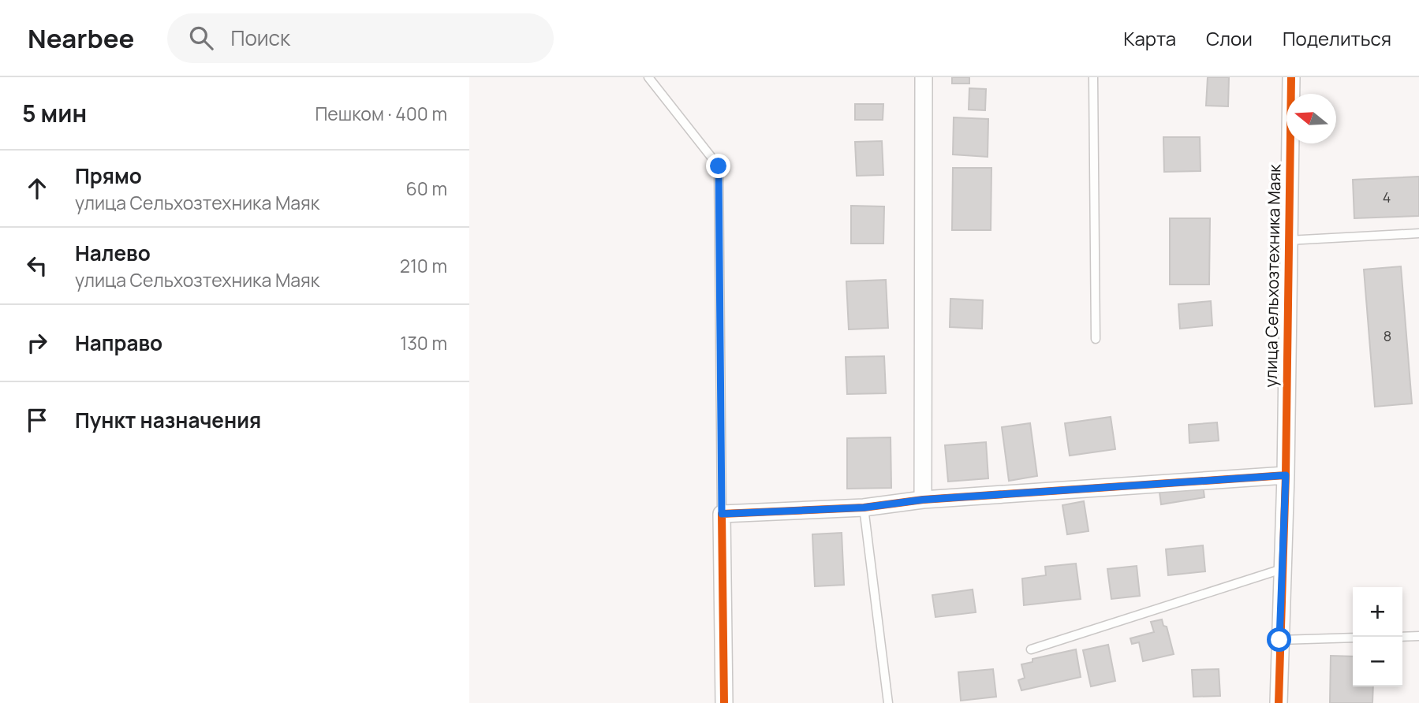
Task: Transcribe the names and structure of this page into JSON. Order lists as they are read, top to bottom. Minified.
{"streets":{"street":["улица Сельхозтехника Маяк"]},"house_numbers":["4","8"],"north":"left","page":{"header":"Nearbee","search":"Поиск","nav":["Карта","Слои","Поделиться"],"heading":["5 мин","Пешком · 400 m"],"list":[["Прямо","улица Сельхозтехника Маяк","60 m"],["Налево","улица Сельхозтехника Маяк","210 m"],["Направо","130 m"],"Пункт назначения"],"map_buttons":["+","−"]}}
